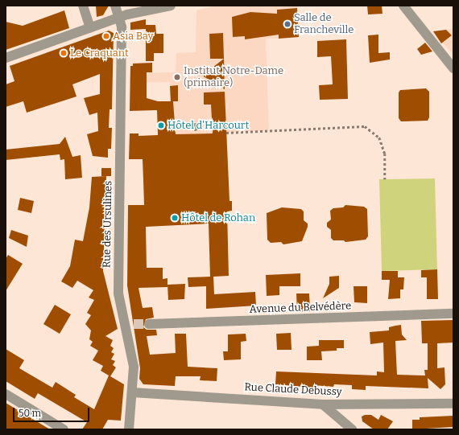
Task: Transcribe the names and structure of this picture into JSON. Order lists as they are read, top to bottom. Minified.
{"streets":{"street":["Rue des Ursulines","Avenue du Belvédère","Rue Claude Debussy"]},"crossings":[["Rue des Ursulines","Rue Claude Debussy"]],"places":["Salle de Francheville","Asia Bay","Le Craquant","Institut Notre-Dame (primaire)","Hôtel d'Harcourt","Hôtel de Rohan"],"scale_bar":"50 m"}
